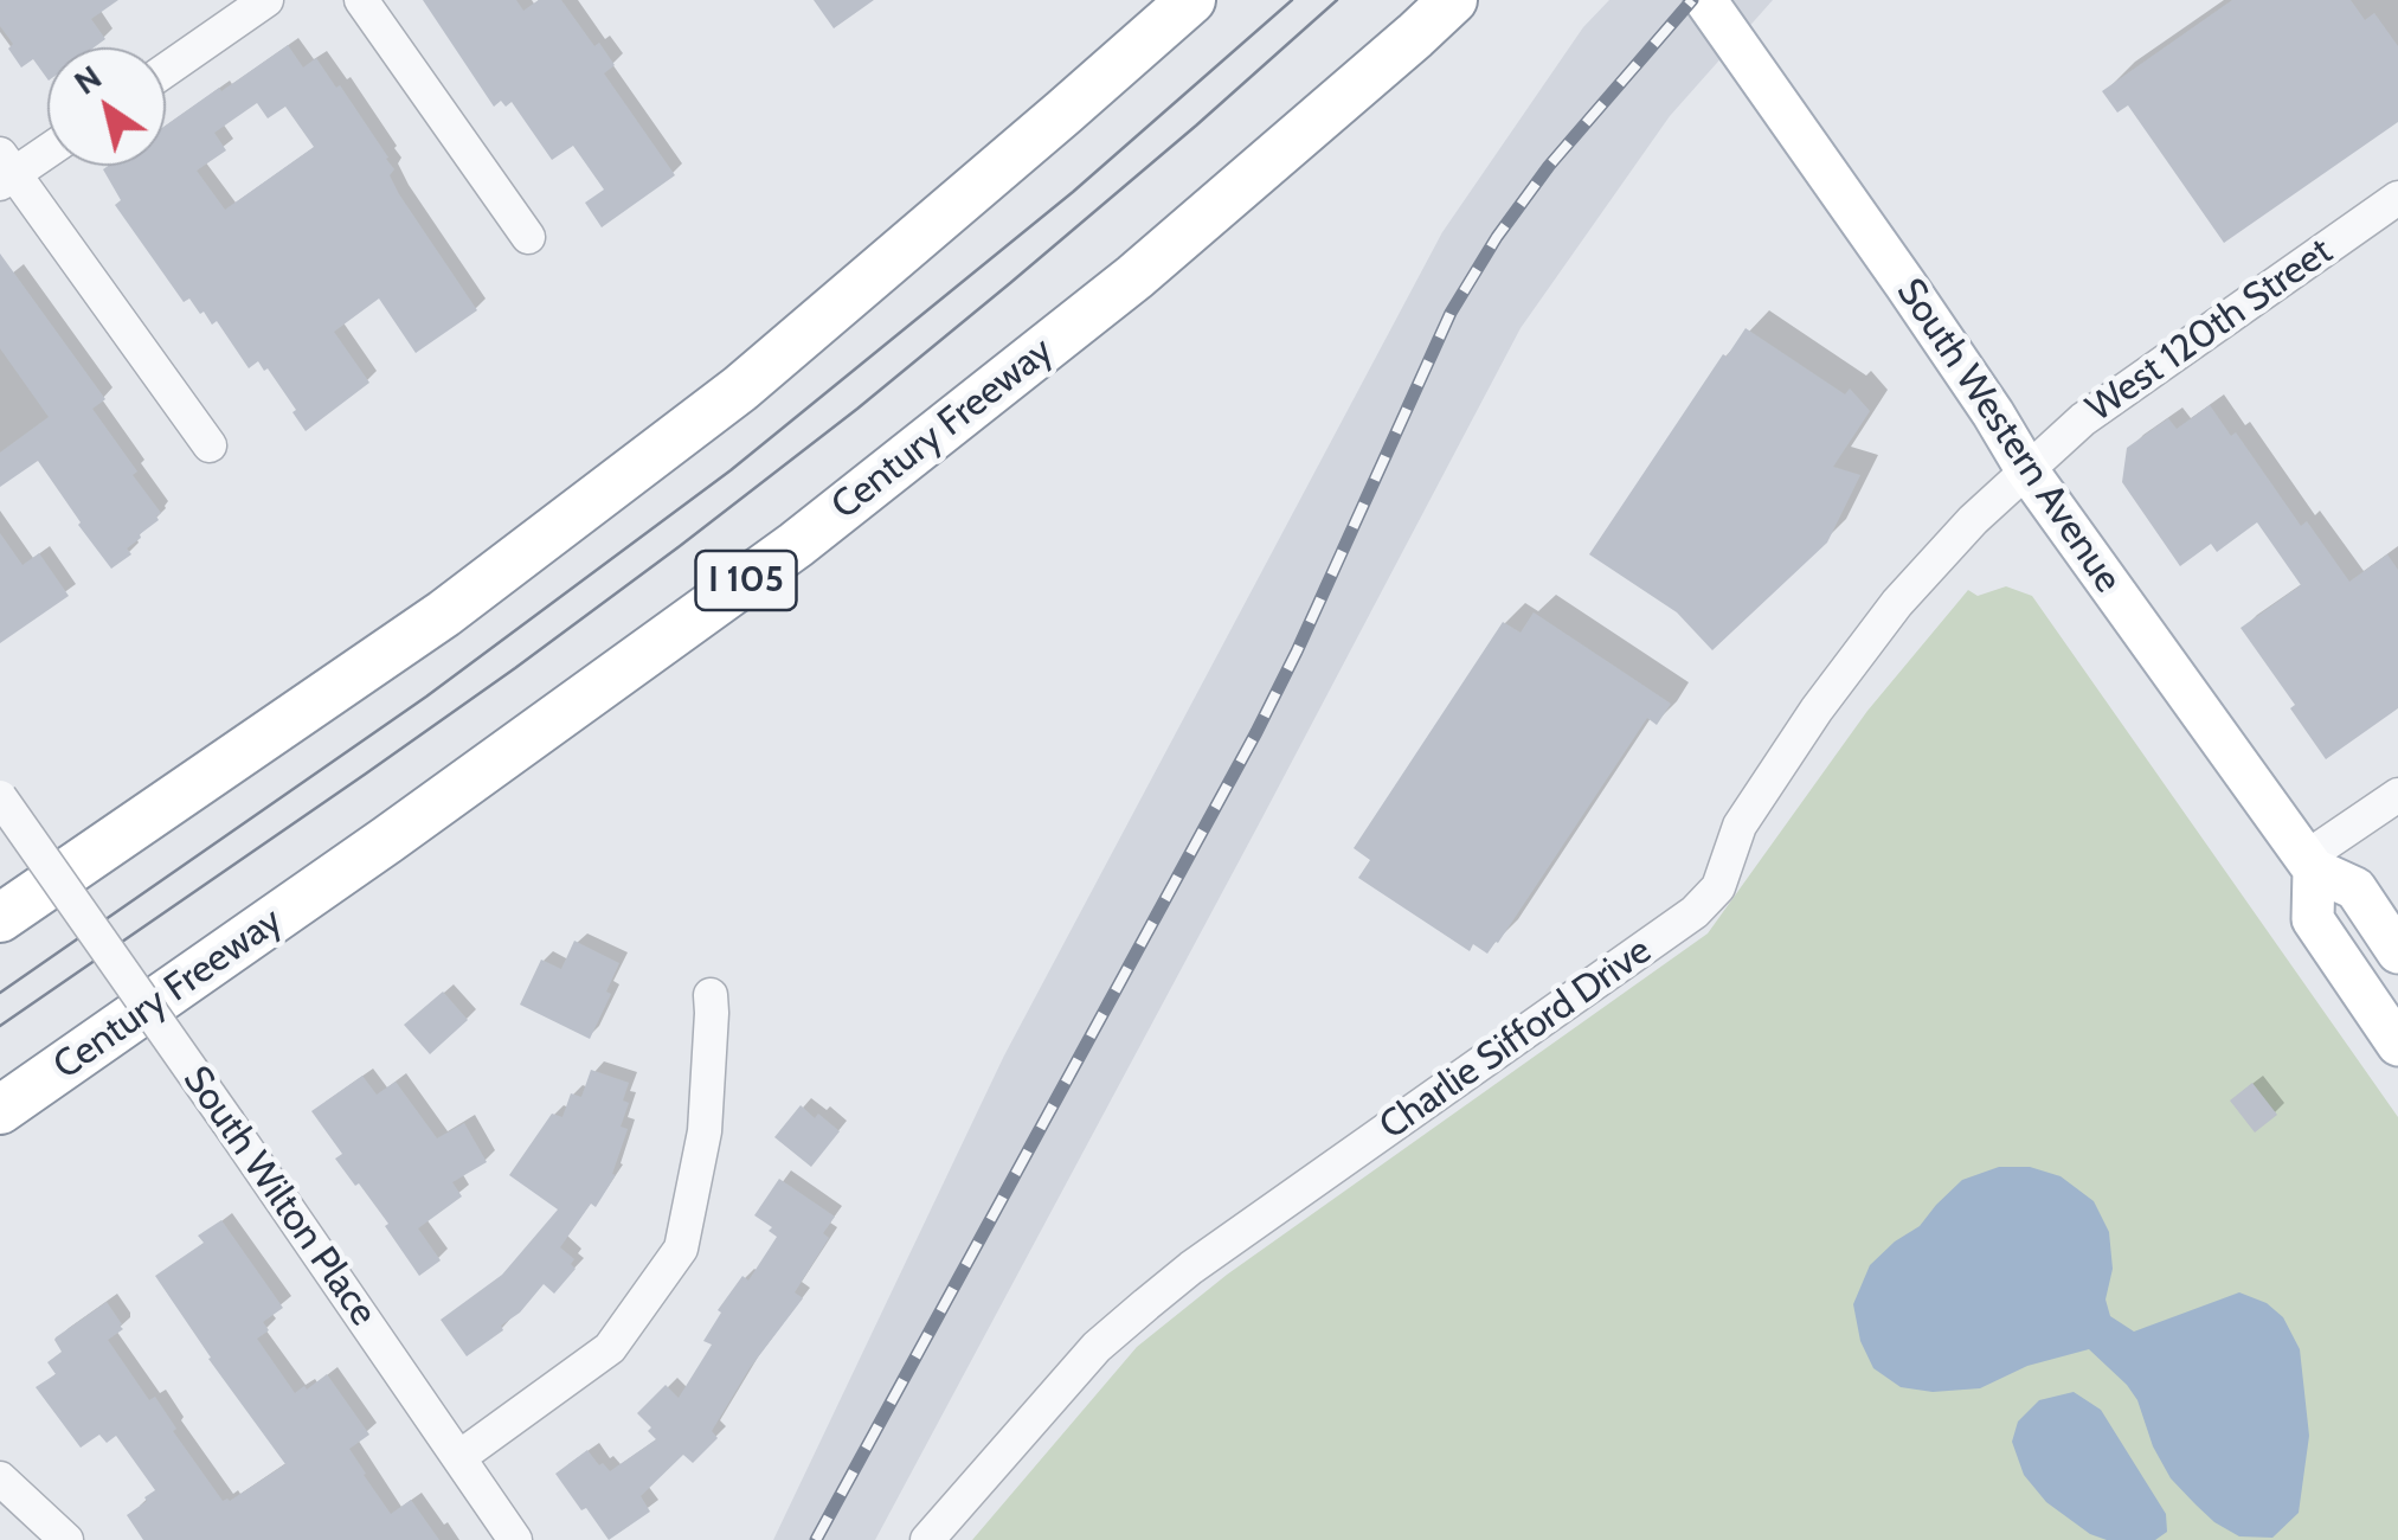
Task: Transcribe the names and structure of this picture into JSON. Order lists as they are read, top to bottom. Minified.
{"streets":{"highway":["Century Freeway","I 105"],"main road":["South Western Avenue"],"street":["West 120th Street","Charlie Sifford Drive","South Wilton Place"]},"crossings":[["West 120th Street","South Western Avenue"],["West 120th Street","Charlie Sifford Drive"],["South Western Avenue","Charlie Sifford Drive"]],"north":"top left"}
